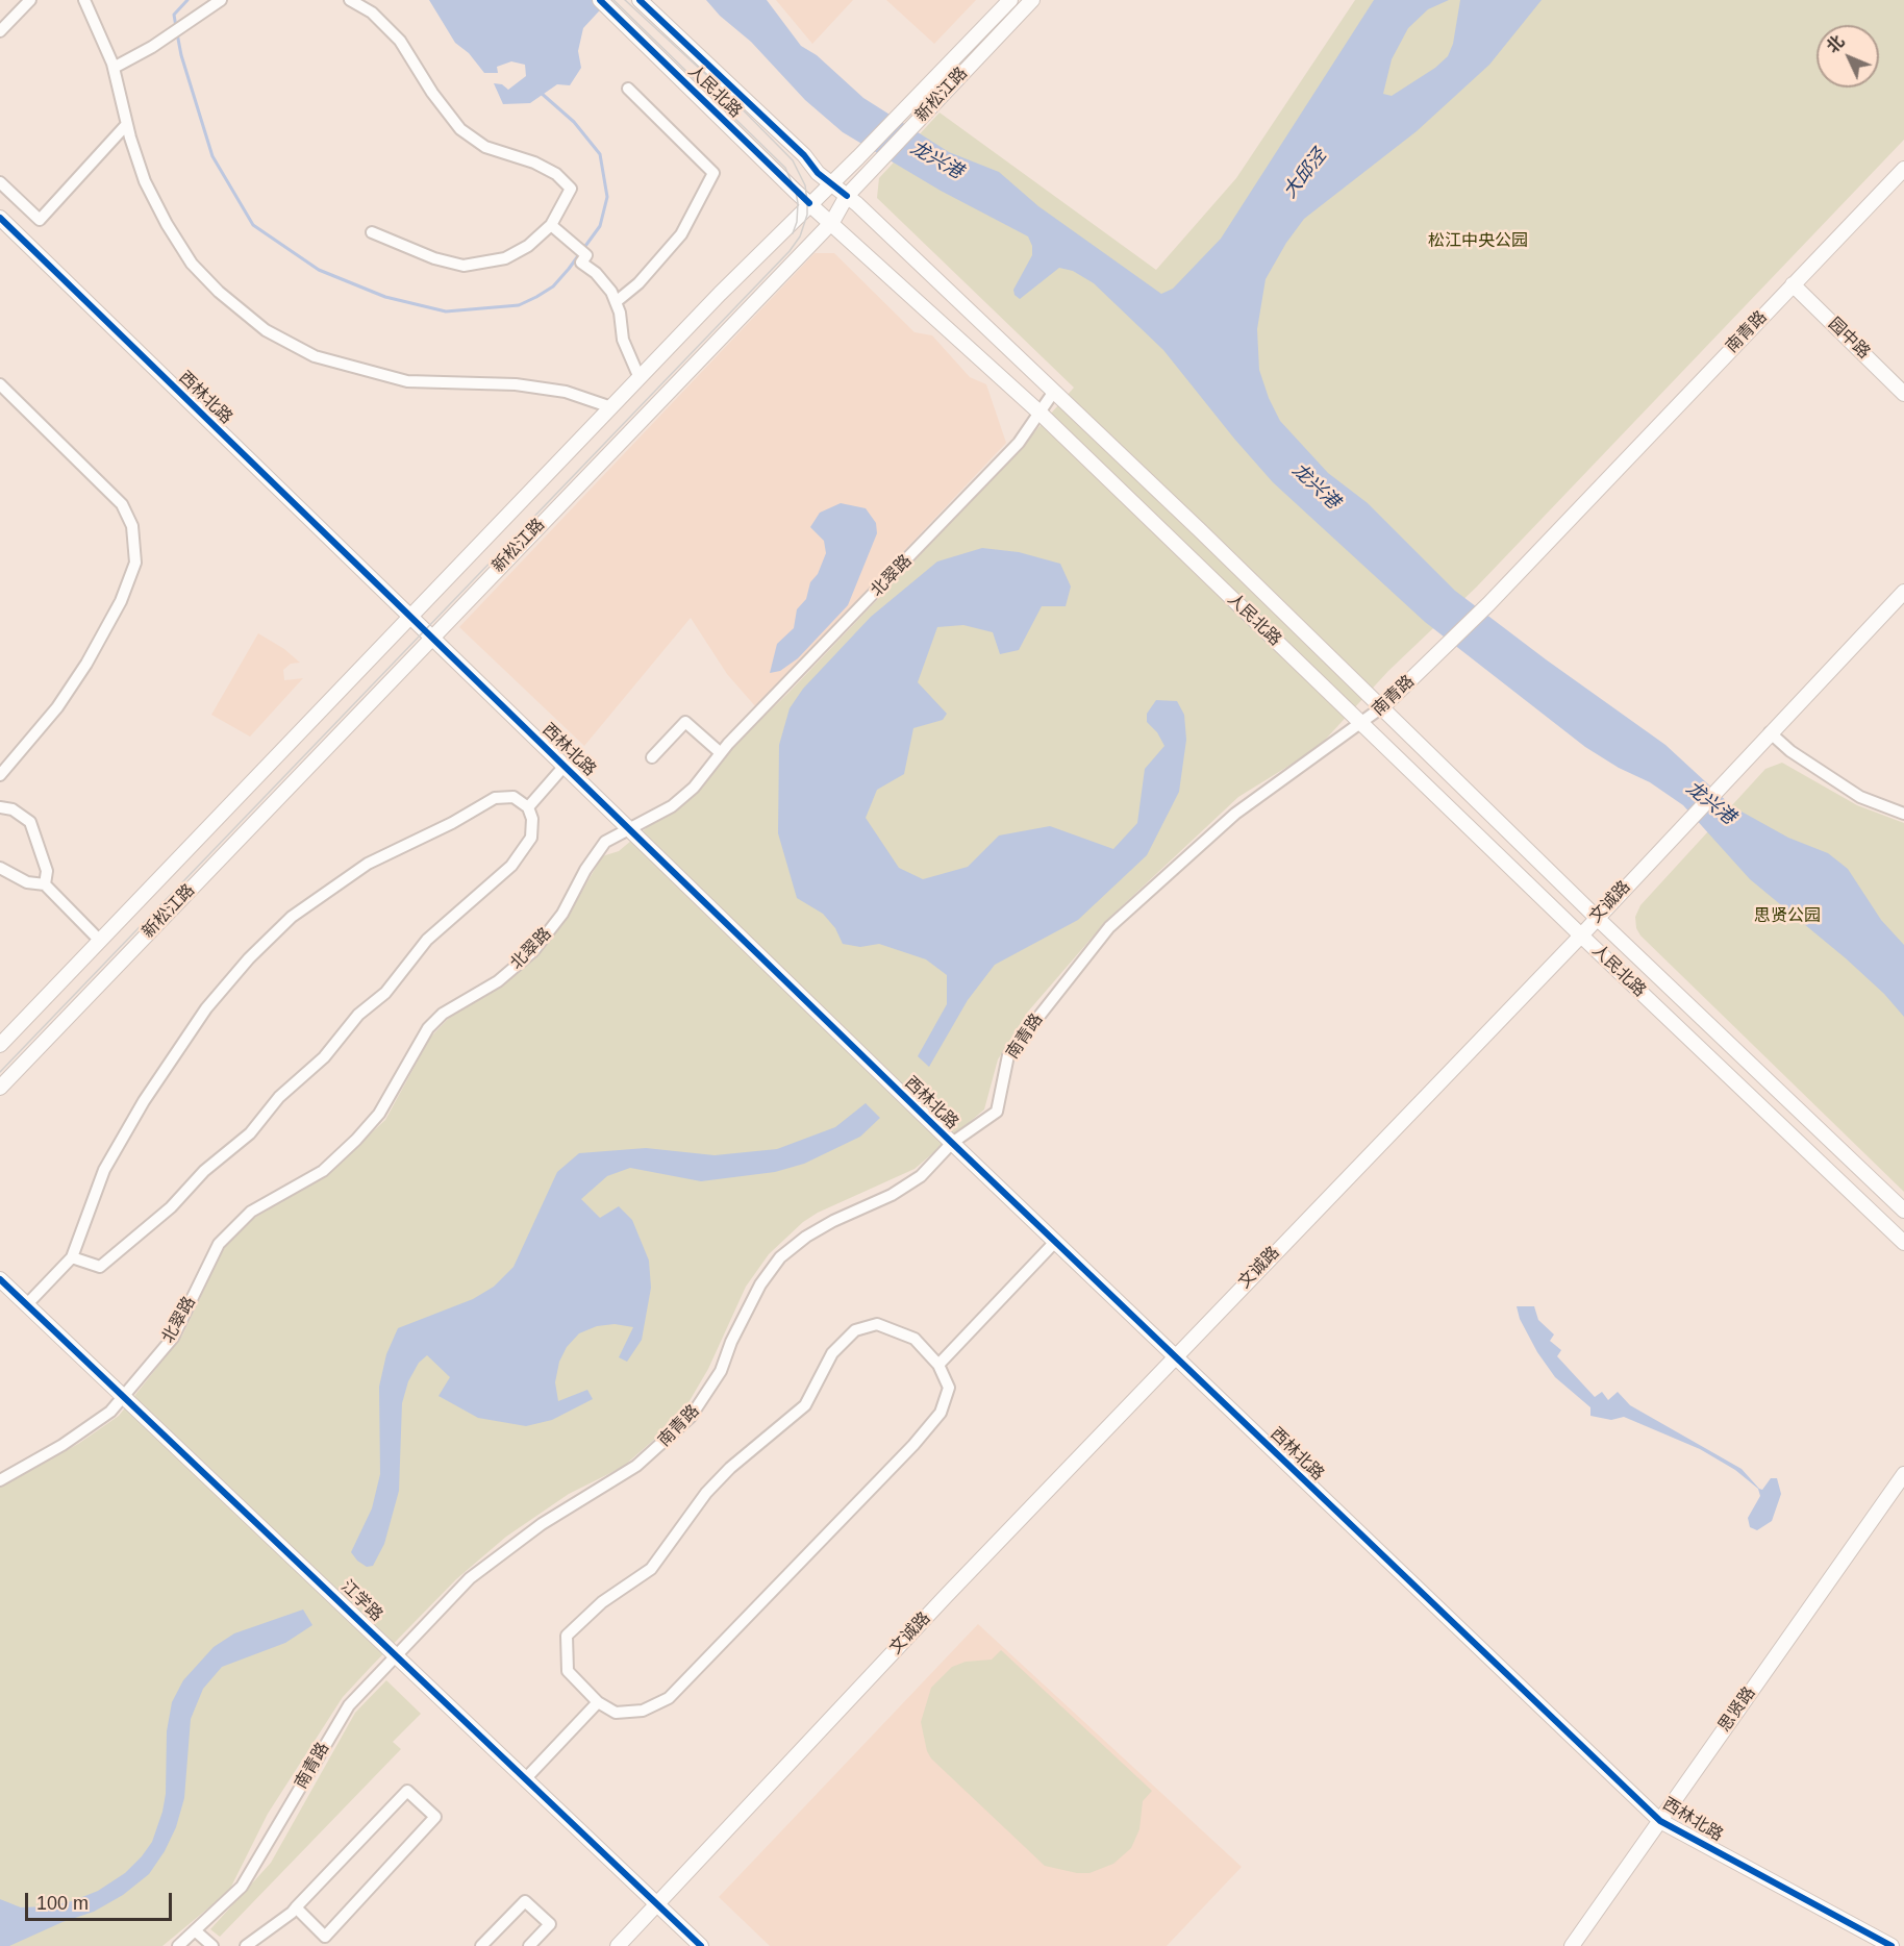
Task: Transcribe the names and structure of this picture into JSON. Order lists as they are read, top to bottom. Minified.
{"streets":{"main road":["人民北路","新松江路","南青路","园中路","西林北路","文诚路","江学路","思贤路"],"street":["北翠路"]},"crossings":[["人民北路","新松江路"],["人民北路","南青路"],["人民北路","北翠路"],["人民北路","文诚路"],["新松江路","西林北路"],["南青路","园中路"],["南青路","西林北路"],["南青路","江学路"],["西林北路","北翠路"],["西林北路","文诚路"],["西林北路","思贤路"],["北翠路","江学路"],["文诚路","江学路"]],"water":["龙兴港","大邱泾"],"parks":["松江中央公园","思贤公园"],"scale_bar":"100 m","north":"top left"}
